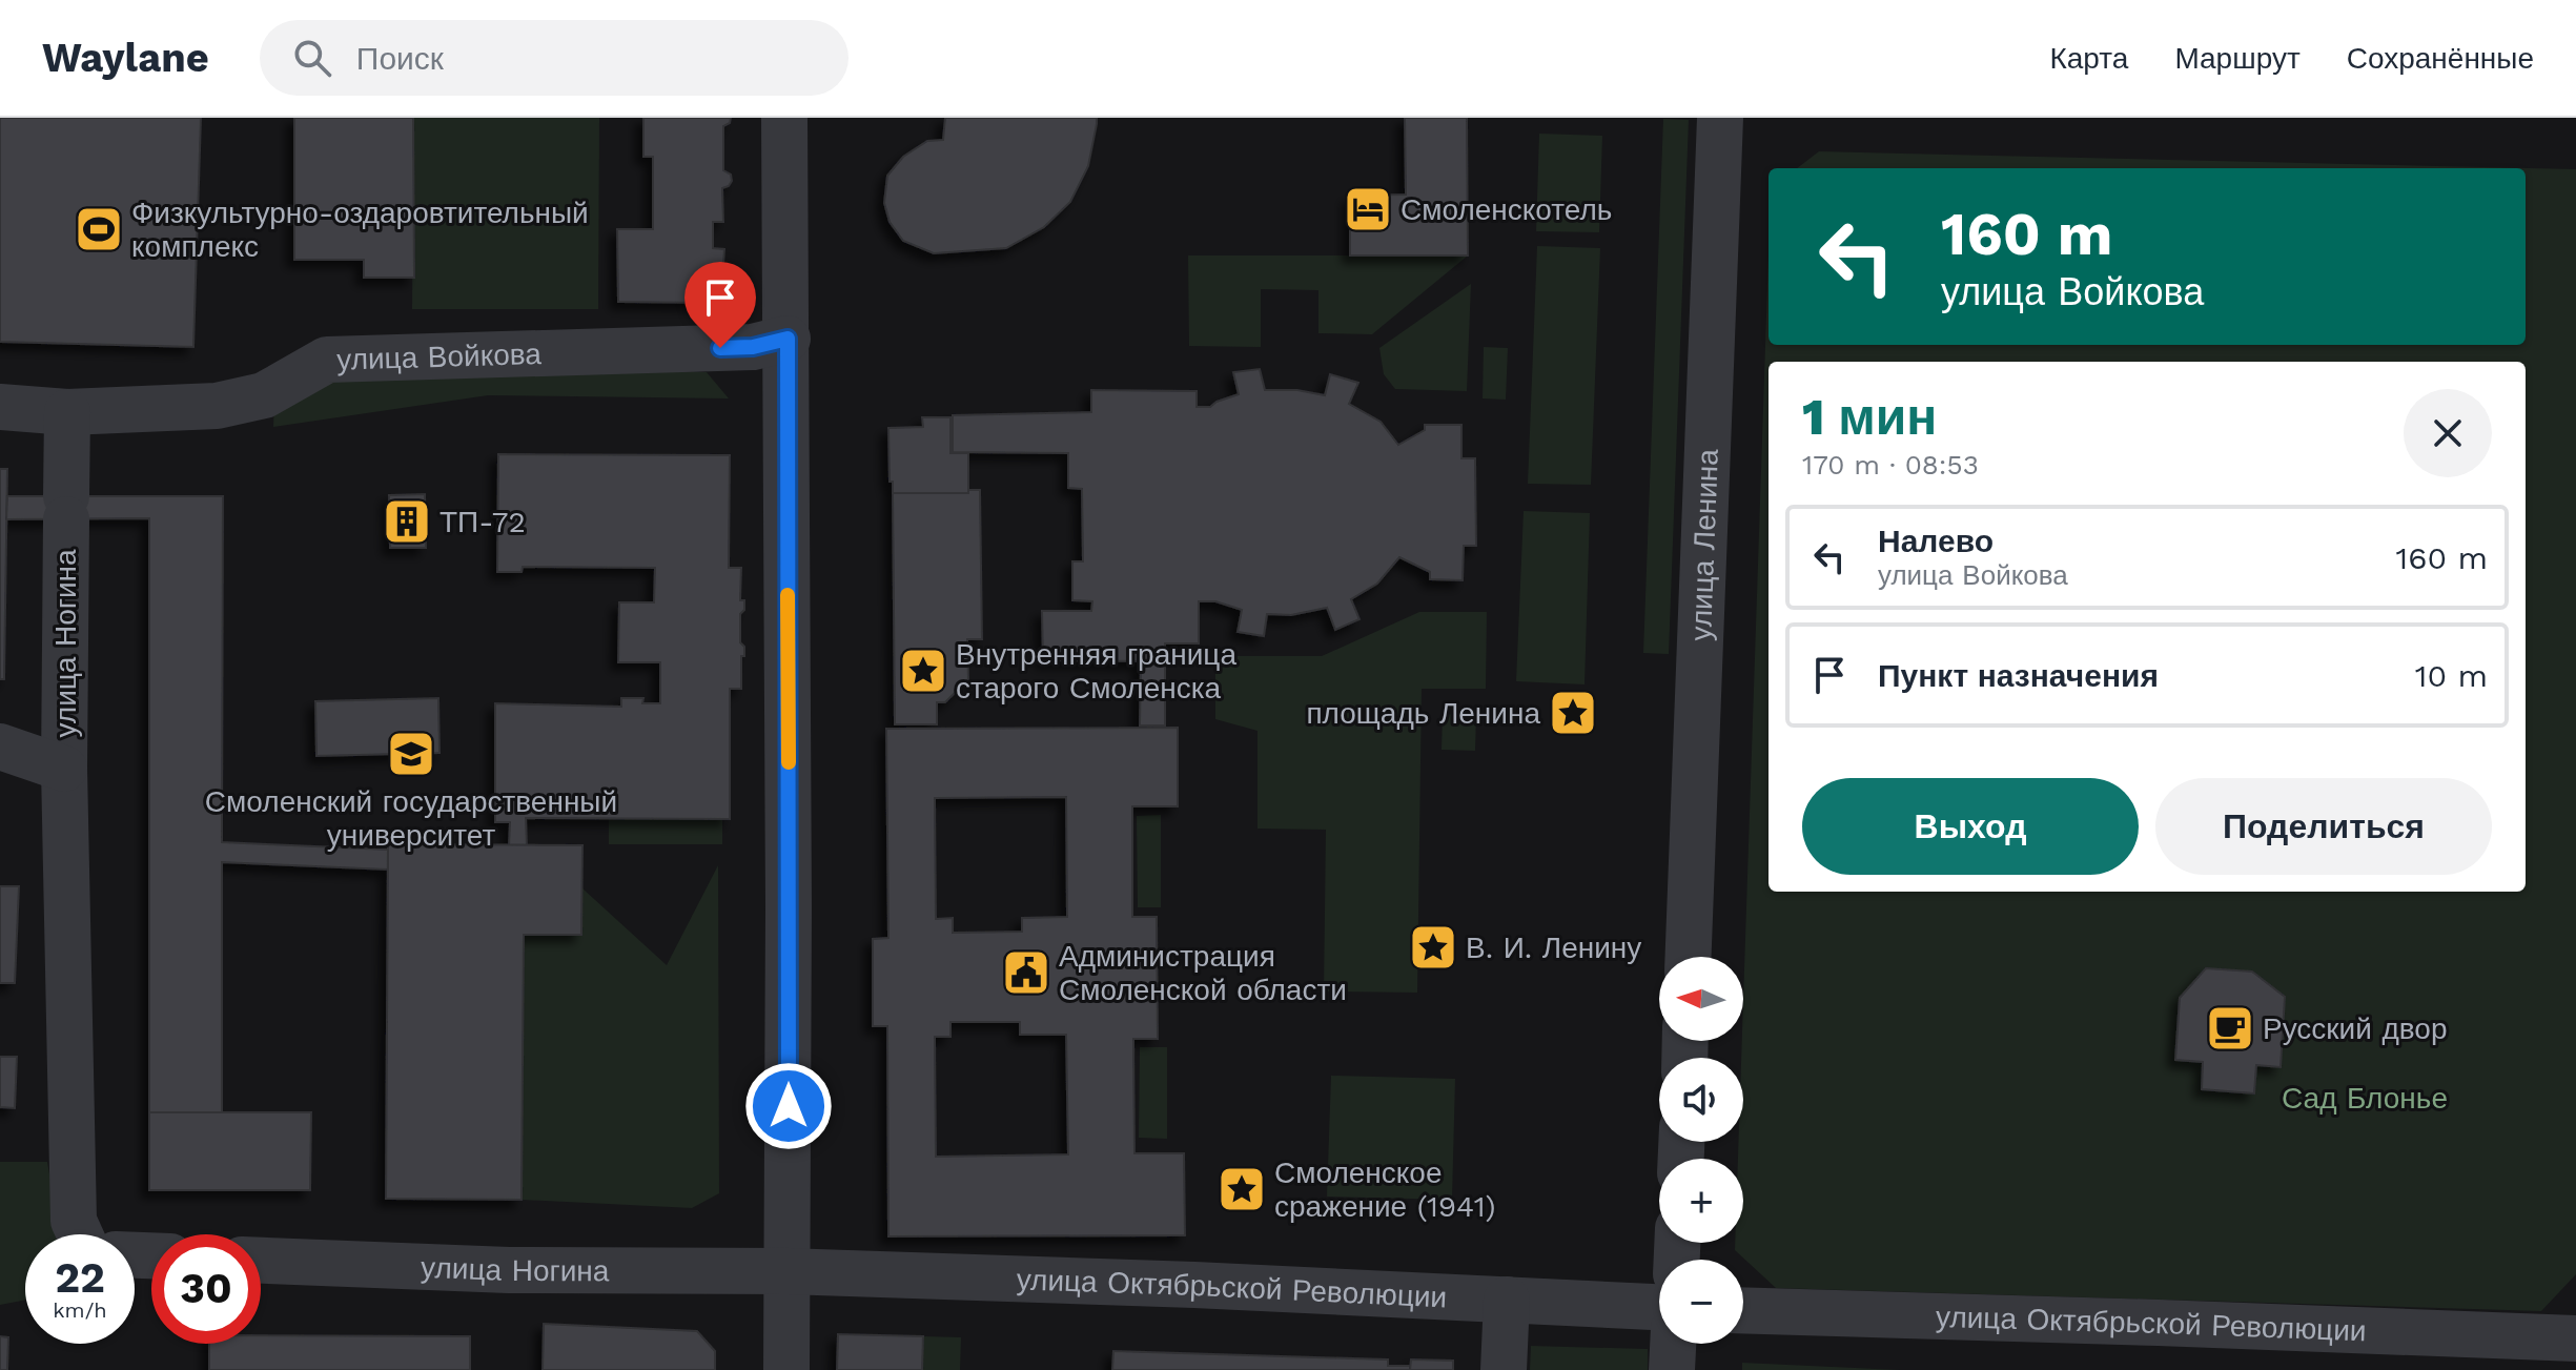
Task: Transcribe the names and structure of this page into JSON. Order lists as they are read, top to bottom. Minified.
{"streets":{"street":["улица Войкова","улица Ленина","улица Ногина","улица Октябрьской Революции"]},"crossings":[["улица Войкова","улица Ногина"],["улица Ногина","улица Октябрьской Революции"]],"parks":["Сад Блонье"],"places":{"hotel":["Смоленскотель"],"sports":["Физкультурно-оздаровтительный комплекс"],"building":["ТП-72"],"place":["Внутренняя граница старого Смоленска","площадь Ленина","В. И. Ленину","Смоленское сражение (1941)"],"school or university":["Смоленский государственный университет"],"public building":["Администрация Смоленской области"],"cafe":["Русский двор"]},"north":"left","page":{"header":"Waylane","search":"Поиск","nav":["Карта","Маршрут","Сохранённые"],"turn":["160 m","улица Войкова"],"heading":["1 мин","170 m · 08:53"],"list":[{"name":"Налево","note":"улица Войкова","value":"160 m"},{"name":"Пункт назначения","value":"10 m"}],"buttons":["Выход","Поделиться"],"map_buttons":["+","−"],"speed":"22 km/h","limit":"30"}}
